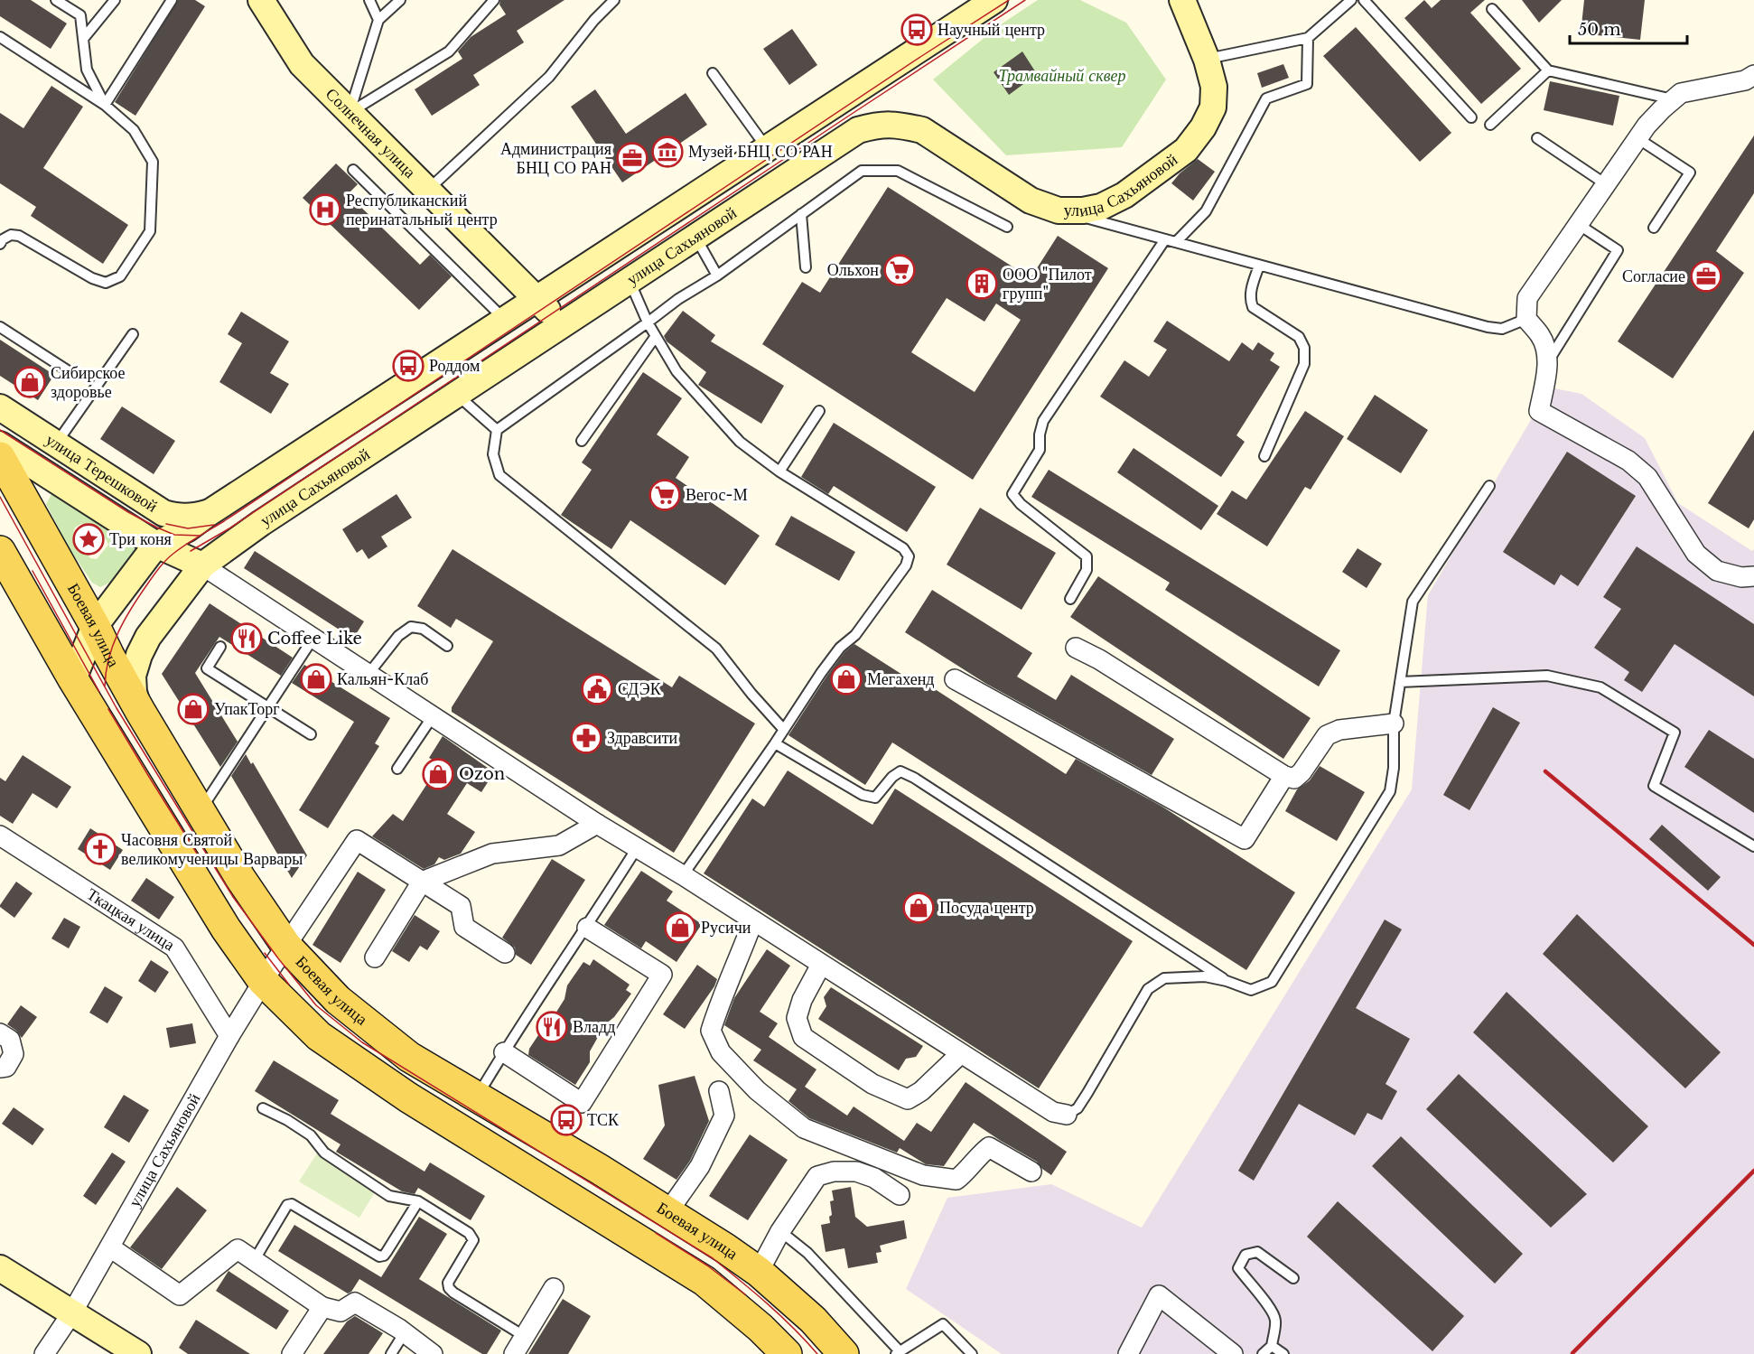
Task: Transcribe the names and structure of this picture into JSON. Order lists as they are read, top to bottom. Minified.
{"streets":{"main road":["Солнечная улица","улица Сахьяновой","улица Терешковой","Боевая улица"],"street":["Ткацкая улица"]},"crossings":[["Солнечная улица","улица Сахьяновой"],["улица Сахьяновой","улица Терешковой"],["улица Сахьяновой","Боевая улица"],["улица Сахьяновой","Ткацкая улица"]],"parks":["Трамвайный сквер"],"places":{"bus stop":["Научный центр","Роддом","ТСК"],"museum":["Музей БНЦ СО РАН"],"office":["Администрация БНЦ СО РАН","Согласие"],"hospital":["Республиканский перинатальный центр"],"supermarket":["Ольхон","Вегос-М"],"building":["ООО \"Пилот групп\""],"shop":["Сибирское здоровье","Кальян-Клаб","Мегахенд","УпакТорг","Ozon","Посуда центр","Русичи"],"place":["Три коня"],"restaurant":["Coffee Like","Владд"],"public building":["СДЭК"],"pharmacy":["Здравсити"],"church":["Часовня Святой великомученицы Варвары"]},"scale_bar":"50 m"}
